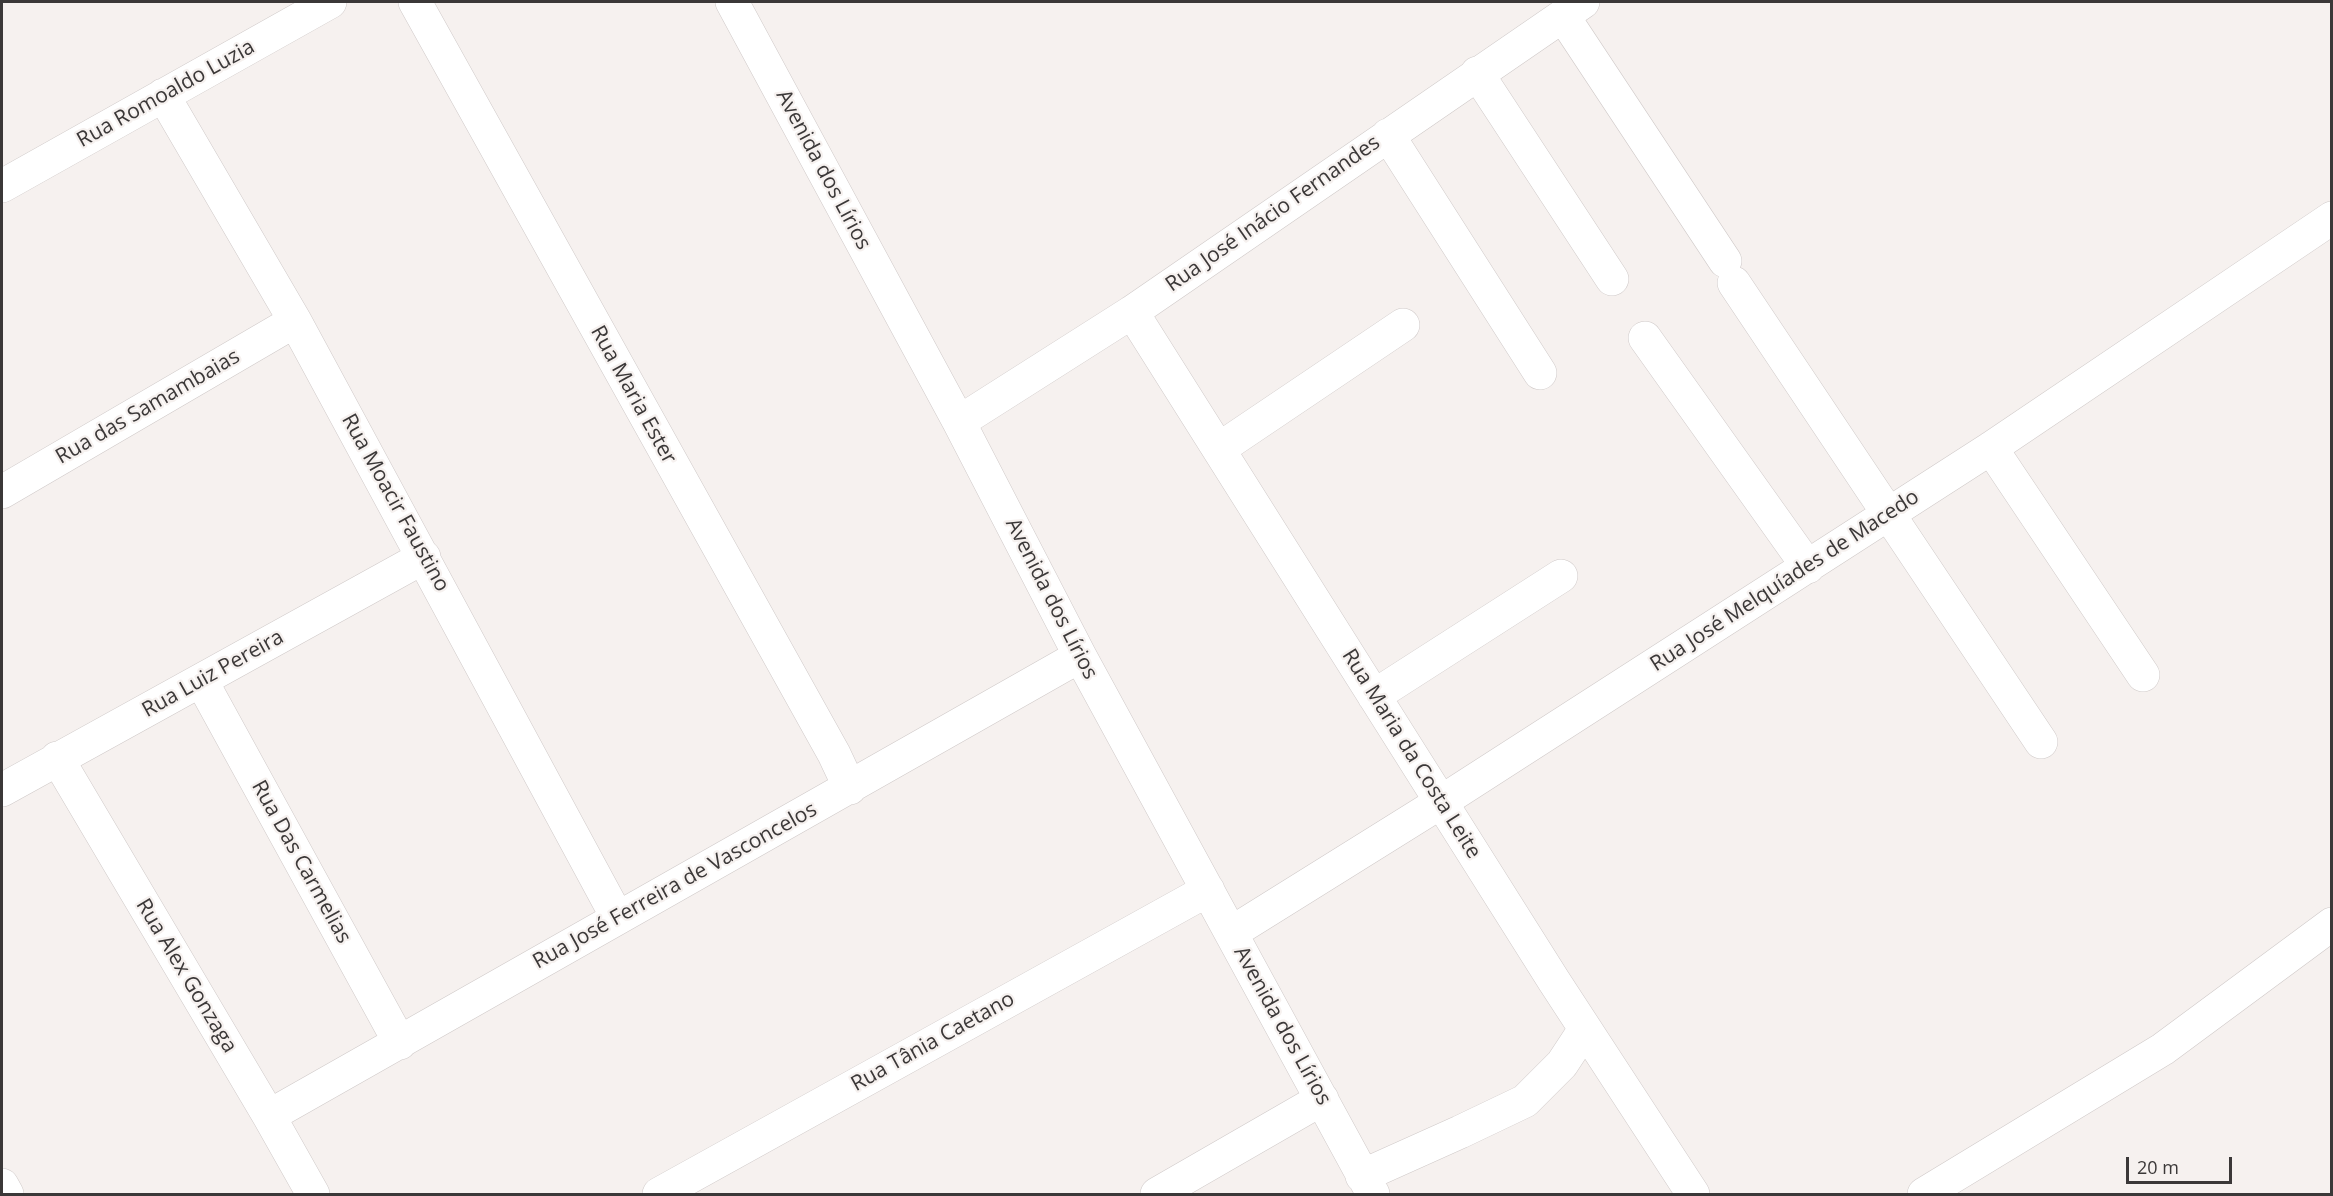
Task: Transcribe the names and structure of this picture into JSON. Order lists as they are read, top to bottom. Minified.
{"streets":{"street":["Rua Romoaldo Luzia","Avenida dos Lírios","Rua José Inácio Fernandes","Rua Maria Ester","Rua das Samambaias","Rua Moacir Faustino","Rua José Melquíades de Macedo","Rua Luiz Pereira","Rua Maria da Costa Leite","Rua Das Carmelias","Rua José Ferreira de Vasconcelos","Rua Alex Gonzaga","Rua Tânia Caetano"]},"crossings":[["Rua Romoaldo Luzia","Rua Moacir Faustino"],["Avenida dos Lírios","Rua José Inácio Fernandes"],["Avenida dos Lírios","Rua José Melquíades de Macedo"],["Avenida dos Lírios","Rua José Ferreira de Vasconcelos"],["Avenida dos Lírios","Rua Tânia Caetano"],["Rua José Inácio Fernandes","Rua Maria da Costa Leite"],["Rua Maria Ester","Rua José Ferreira de Vasconcelos"],["Rua das Samambaias","Rua Moacir Faustino"],["Rua Moacir Faustino","Rua Luiz Pereira"],["Rua Moacir Faustino","Rua José Ferreira de Vasconcelos"],["Rua José Melquíades de Macedo","Rua Maria da Costa Leite"],["Rua Luiz Pereira","Rua Das Carmelias"],["Rua Luiz Pereira","Rua Alex Gonzaga"],["Rua Das Carmelias","Rua José Ferreira de Vasconcelos"],["Rua José Ferreira de Vasconcelos","Rua Alex Gonzaga"]],"scale_bar":"20 m"}
